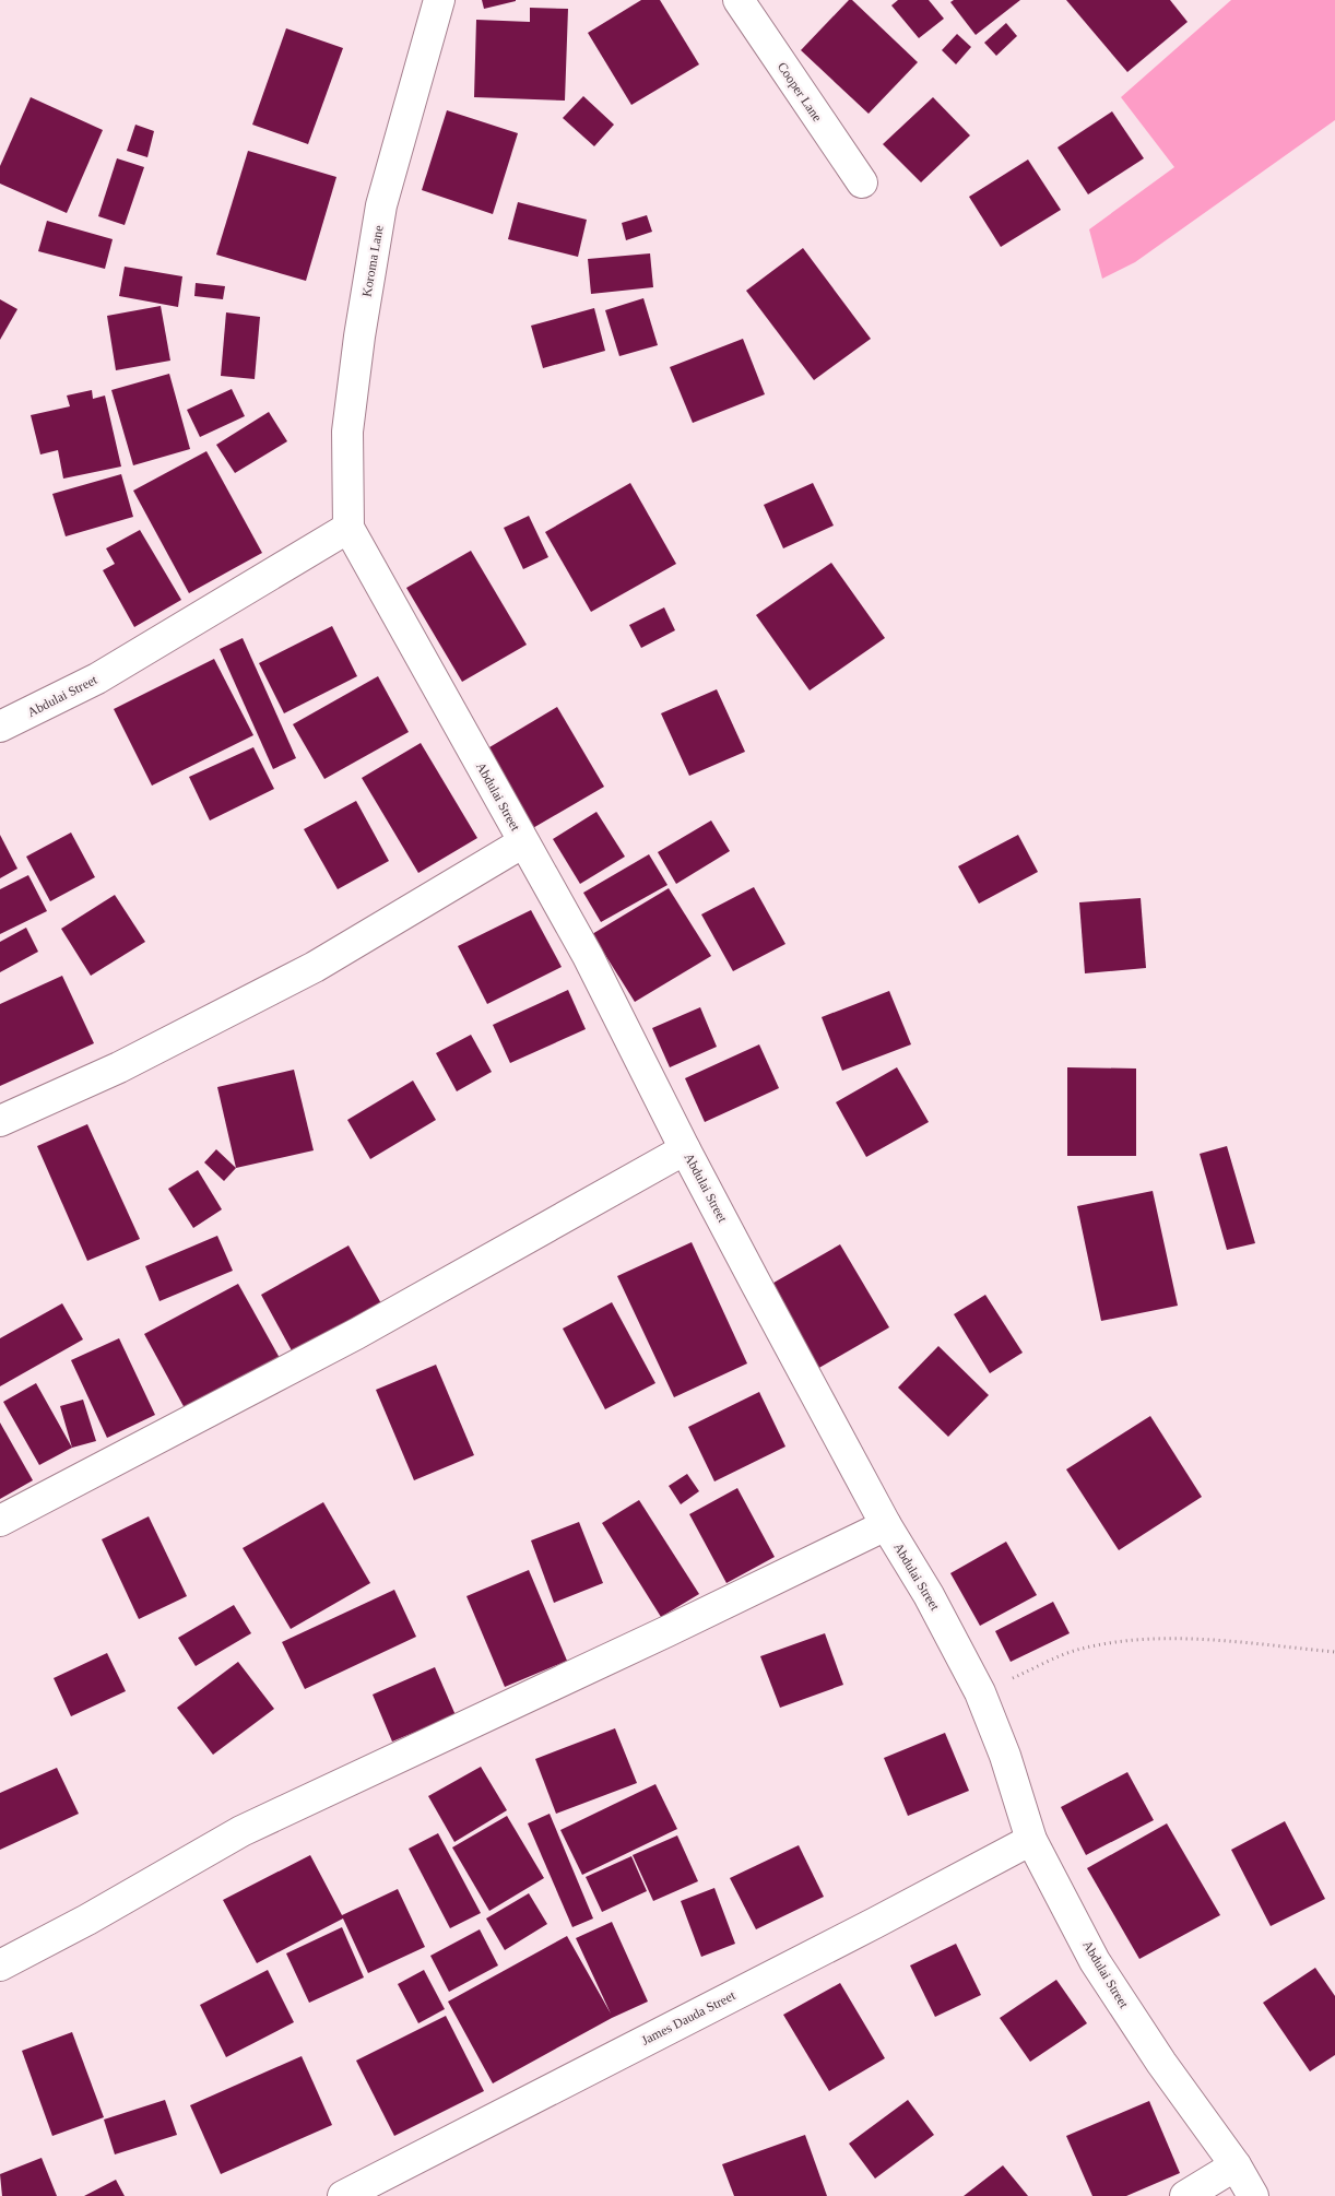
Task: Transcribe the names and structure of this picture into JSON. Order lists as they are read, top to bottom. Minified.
{"streets":{"street":["Cooper Lane","Koroma Lane","Abdulai Street","James Dauda Street"]},"crossings":[["Koroma Lane","Abdulai Street"],["Abdulai Street","James Dauda Street"]]}
